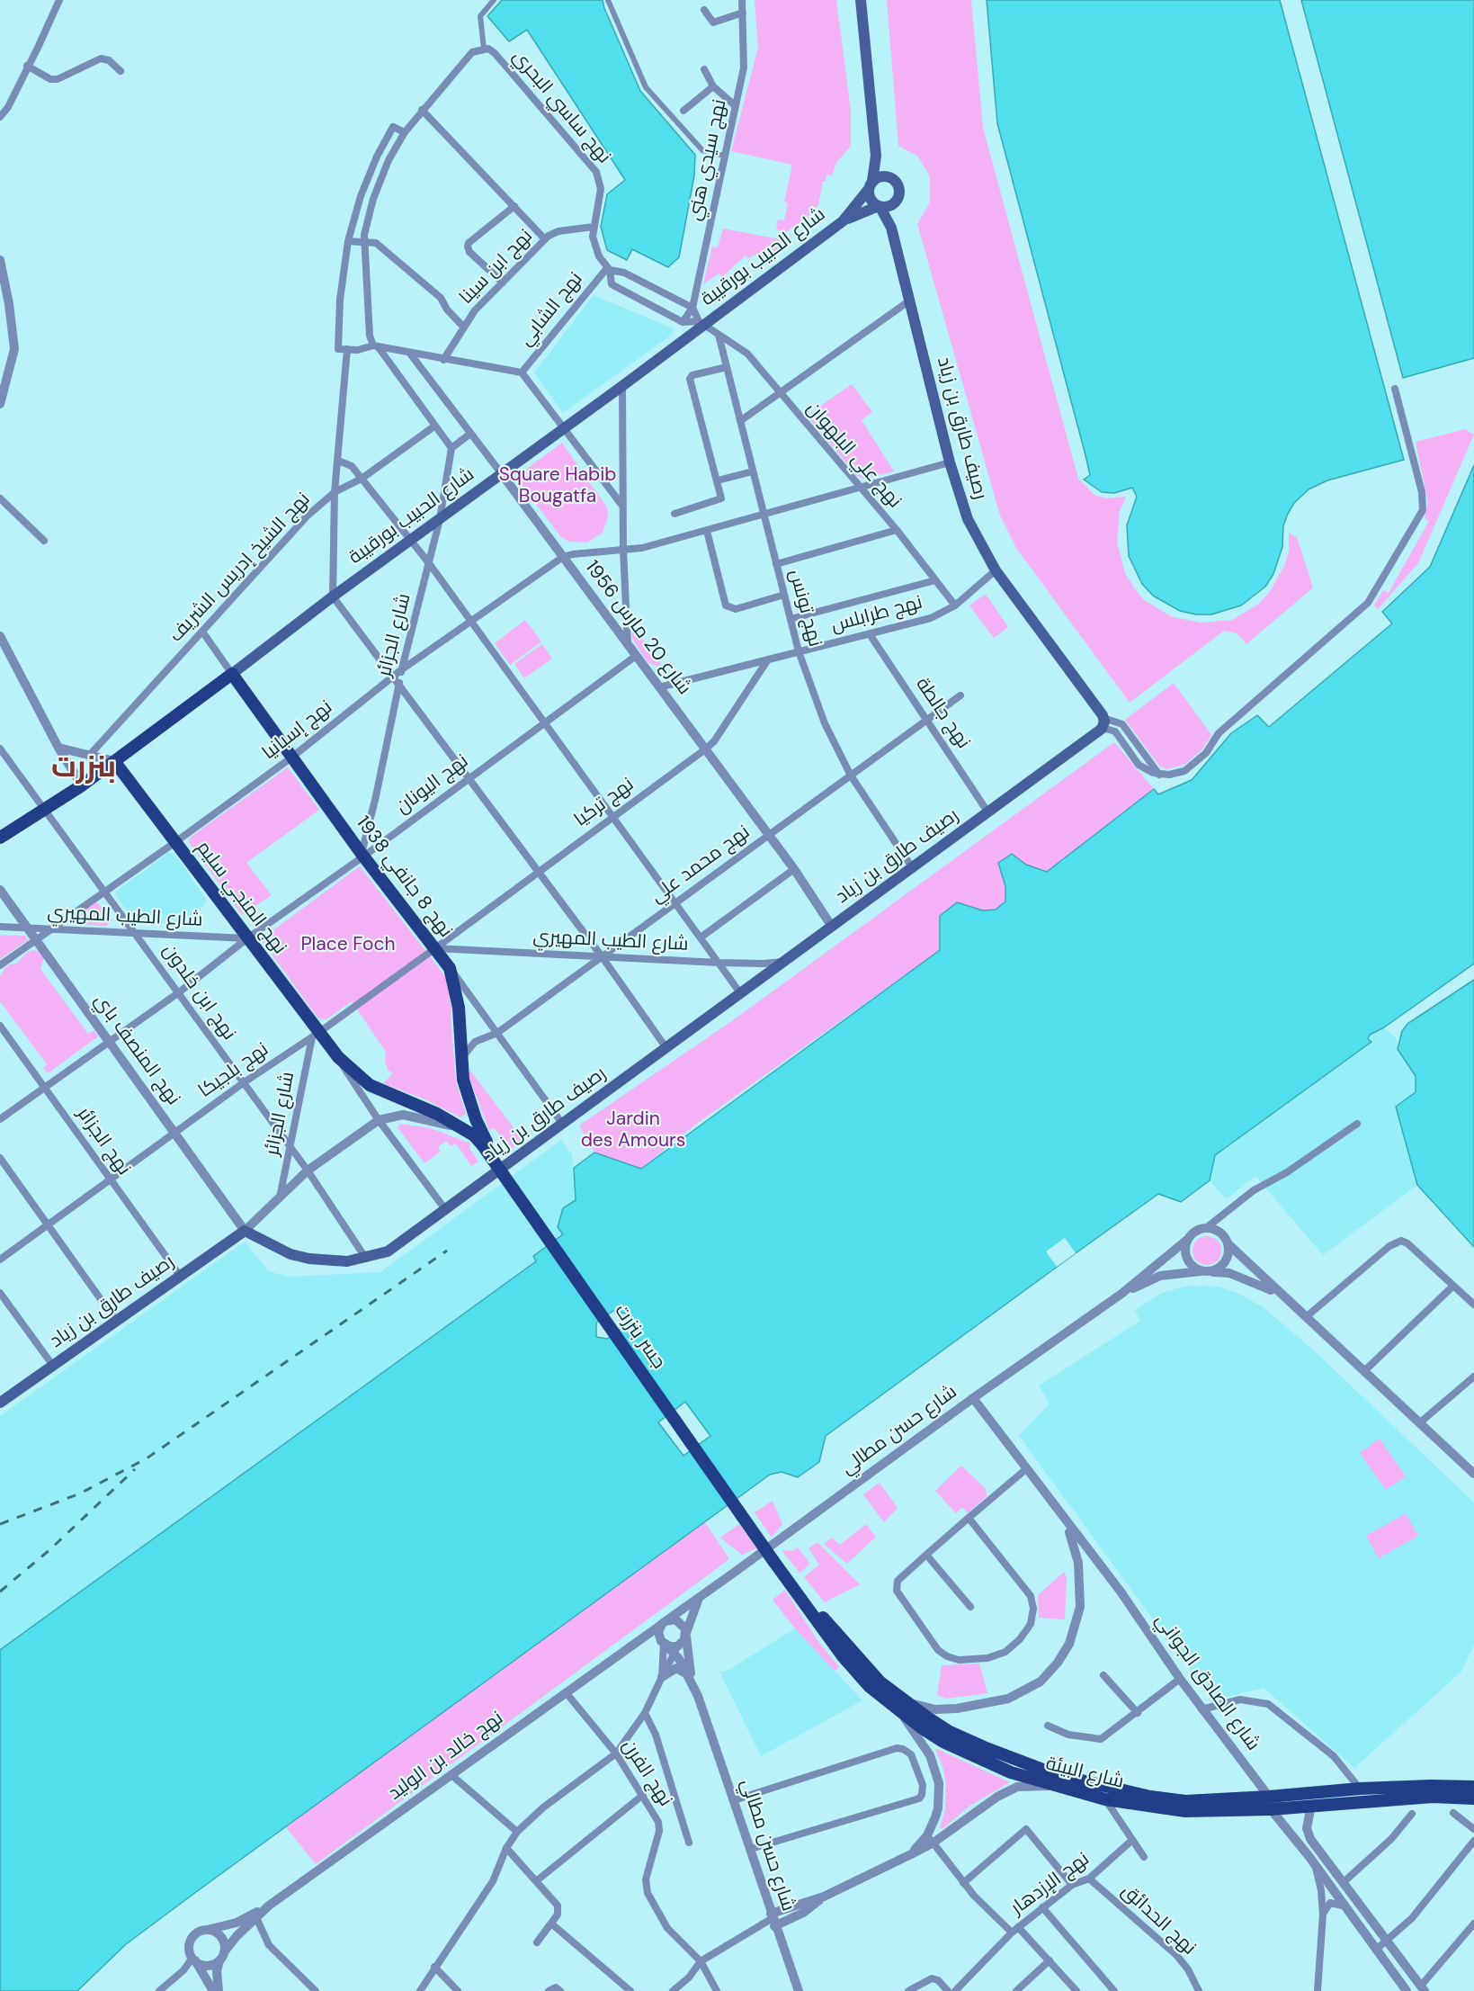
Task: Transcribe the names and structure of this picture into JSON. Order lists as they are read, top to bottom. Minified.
{"streets":{"main road":["شارع الحبيب بورقيبة","رصيف طارق بن زياد","نهج 8 جانفي 1938","نهج المنجي سليم","جسر بنزرت","شارع البيئة"],"street":["نهج ساسي البحري","نهج سيدي هني","نهج ابن سينا","نهج الشابي","نهج علي البلهوان","نهج الشيخ إدريس الشريف","نهج تونس","نهج طرابلس","شارع 20 مارس 1956","شارع الجزائر","نهج جالطة","نهج إسبانيا","نهج اليونان","نهج تركيا","نهج محمد علي","شارع الطيب المهيري","نهج ابن خلدون","نهج المنصف باي","نهج بلجيكا","نهج الجزائر","شارع حسن مطالي","شارع الصادق الجواني","نهج خالد بن الوليد","نهج الفرن","نهج الإزدهار","نهج الحدائق"]},"crossings":[["نهج ساسي البحري","نهج ابن سينا"],["نهج ساسي البحري","نهج الشابي"],["نهج سيدي هني","نهج الشابي"],["شارع الحبيب بورقيبة","رصيف طارق بن زياد"],["شارع الحبيب بورقيبة","نهج علي البلهوان"],["شارع الحبيب بورقيبة","شارع 20 مارس 1956"],["شارع الحبيب بورقيبة","شارع الجزائر"],["شارع الحبيب بورقيبة","نهج 8 جانفي 1938"],["شارع الحبيب بورقيبة","نهج المنجي سليم"],["شارع الحبيب بورقيبة","نهج ابن خلدون"],["رصيف طارق بن زياد","نهج تونس"],["رصيف طارق بن زياد","نهج طرابلس"],["رصيف طارق بن زياد","شارع 20 مارس 1956"],["رصيف طارق بن زياد","شارع الجزائر"],["رصيف طارق بن زياد","نهج جالطة"],["رصيف طارق بن زياد","نهج المنجي سليم"],["رصيف طارق بن زياد","شارع الطيب المهيري"],["رصيف طارق بن زياد","نهج ابن خلدون"],["رصيف طارق بن زياد","نهج المنصف باي"],["رصيف طارق بن زياد","نهج الجزائر"],["نهج علي البلهوان","نهج تونس"],["نهج علي البلهوان","نهج طرابلس"],["نهج تونس","نهج طرابلس"],["نهج تونس","نهج محمد علي"],["نهج طرابلس","شارع 20 مارس 1956"],["نهج طرابلس","نهج جالطة"],["نهج طرابلس","نهج تركيا"],["شارع 20 مارس 1956","نهج إسبانيا"],["شارع 20 مارس 1956","نهج اليونان"],["شارع 20 مارس 1956","نهج تركيا"],["شارع 20 مارس 1956","نهج محمد علي"],["شارع الجزائر","نهج إسبانيا"],["شارع الجزائر","نهج اليونان"],["شارع الجزائر","نهج 8 جانفي 1938"],["شارع الجزائر","نهج المنجي سليم"],["شارع الجزائر","نهج ابن خلدون"],["شارع الجزائر","نهج بلجيكا"],["نهج جالطة","نهج محمد علي"],["نهج إسبانيا","نهج 8 جانفي 1938"],["نهج إسبانيا","نهج المنجي سليم"],["نهج إسبانيا","شارع الطيب المهيري"],["نهج إسبانيا","نهج ابن خلدون"],["نهج إسبانيا","نهج المنصف باي"],["نهج اليونان","نهج 8 جانفي 1938"],["نهج اليونان","نهج المنجي سليم"],["نهج اليونان","شارع الطيب المهيري"],["نهج اليونان","نهج ابن خلدون"],["نهج اليونان","نهج المنصف باي"],["نهج اليونان","نهج الجزائر"],["نهج تركيا","نهج 8 جانفي 1938"],["نهج تركيا","شارع الطيب المهيري"],["نهج تركيا","نهج بلجيكا"],["نهج محمد علي","نهج 8 جانفي 1938"],["نهج محمد علي","شارع الطيب المهيري"],["نهج 8 جانفي 1938","نهج المنجي سليم"],["نهج 8 جانفي 1938","شارع الطيب المهيري"],["نهج 8 جانفي 1938","نهج بلجيكا"],["نهج 8 جانفي 1938","جسر بنزرت"],["نهج المنجي سليم","شارع الطيب المهيري"],["نهج المنجي سليم","نهج بلجيكا"],["نهج المنجي سليم","جسر بنزرت"],["شارع الطيب المهيري","نهج ابن خلدون"],["شارع الطيب المهيري","نهج المنصف باي"],["شارع الطيب المهيري","نهج بلجيكا"],["نهج ابن خلدون","نهج بلجيكا"],["نهج المنصف باي","نهج بلجيكا"],["نهج بلجيكا","نهج الجزائر"],["جسر بنزرت","شارع البيئة"],["شارع حسن مطالي","شارع الصادق الجواني"],["شارع حسن مطالي","نهج خالد بن الوليد"],["شارع الصادق الجواني","شارع البيئة"],["نهج خالد بن الوليد","نهج الفرن"],["نهج الإزدهار","نهج الحدائق"]],"districts":["بنزرت"],"parks":["Square Habib Bougatfa","Place Foch","Jardin des Amours"]}
